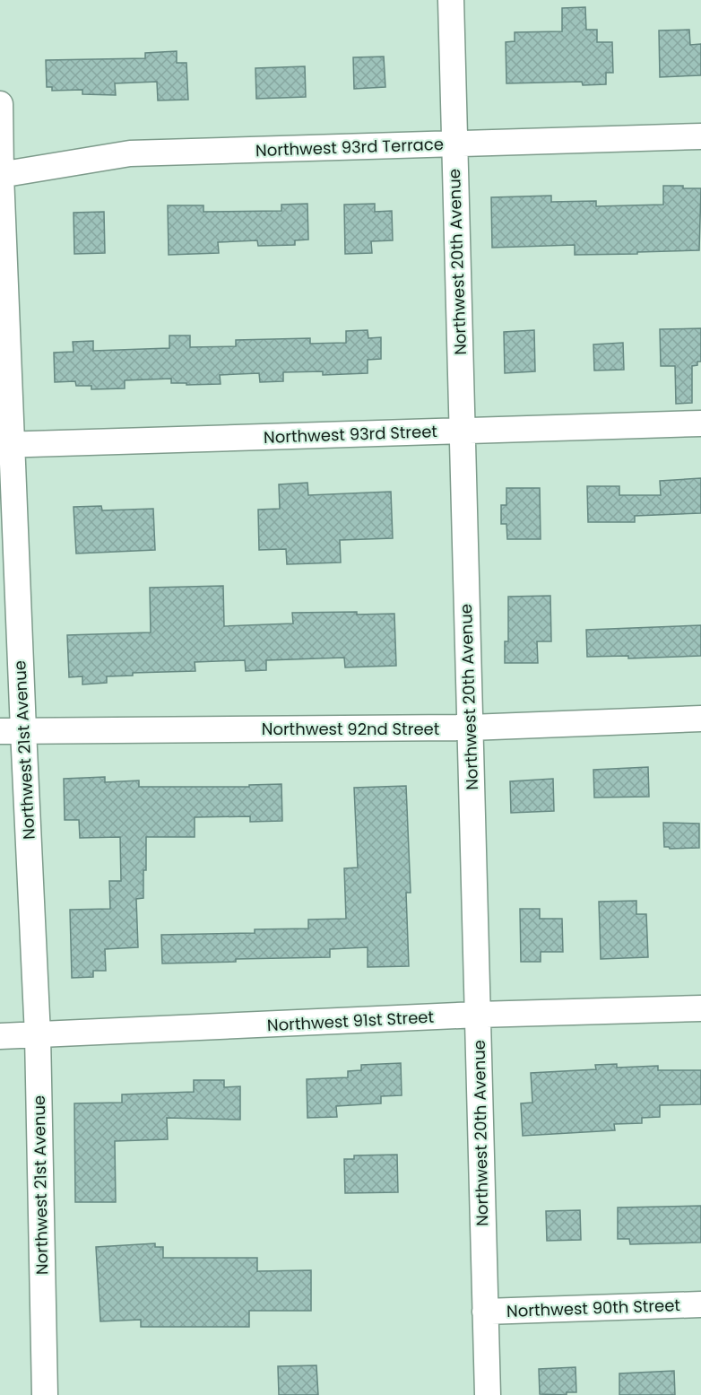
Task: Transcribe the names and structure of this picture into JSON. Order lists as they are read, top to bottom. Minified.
{"streets":{"street":["Northwest 93rd Terrace","Northwest 20th Avenue","Northwest 93rd Street","Northwest 92nd Street","Northwest 21st Avenue","Northwest 91st Street","Northwest 90th Street"]},"crossings":[["Northwest 93rd Terrace","Northwest 20th Avenue"],["Northwest 93rd Terrace","Northwest 21st Avenue"],["Northwest 20th Avenue","Northwest 93rd Street"],["Northwest 20th Avenue","Northwest 92nd Street"],["Northwest 20th Avenue","Northwest 91st Street"],["Northwest 20th Avenue","Northwest 90th Street"],["Northwest 93rd Street","Northwest 21st Avenue"],["Northwest 92nd Street","Northwest 21st Avenue"],["Northwest 21st Avenue","Northwest 91st Street"]]}
